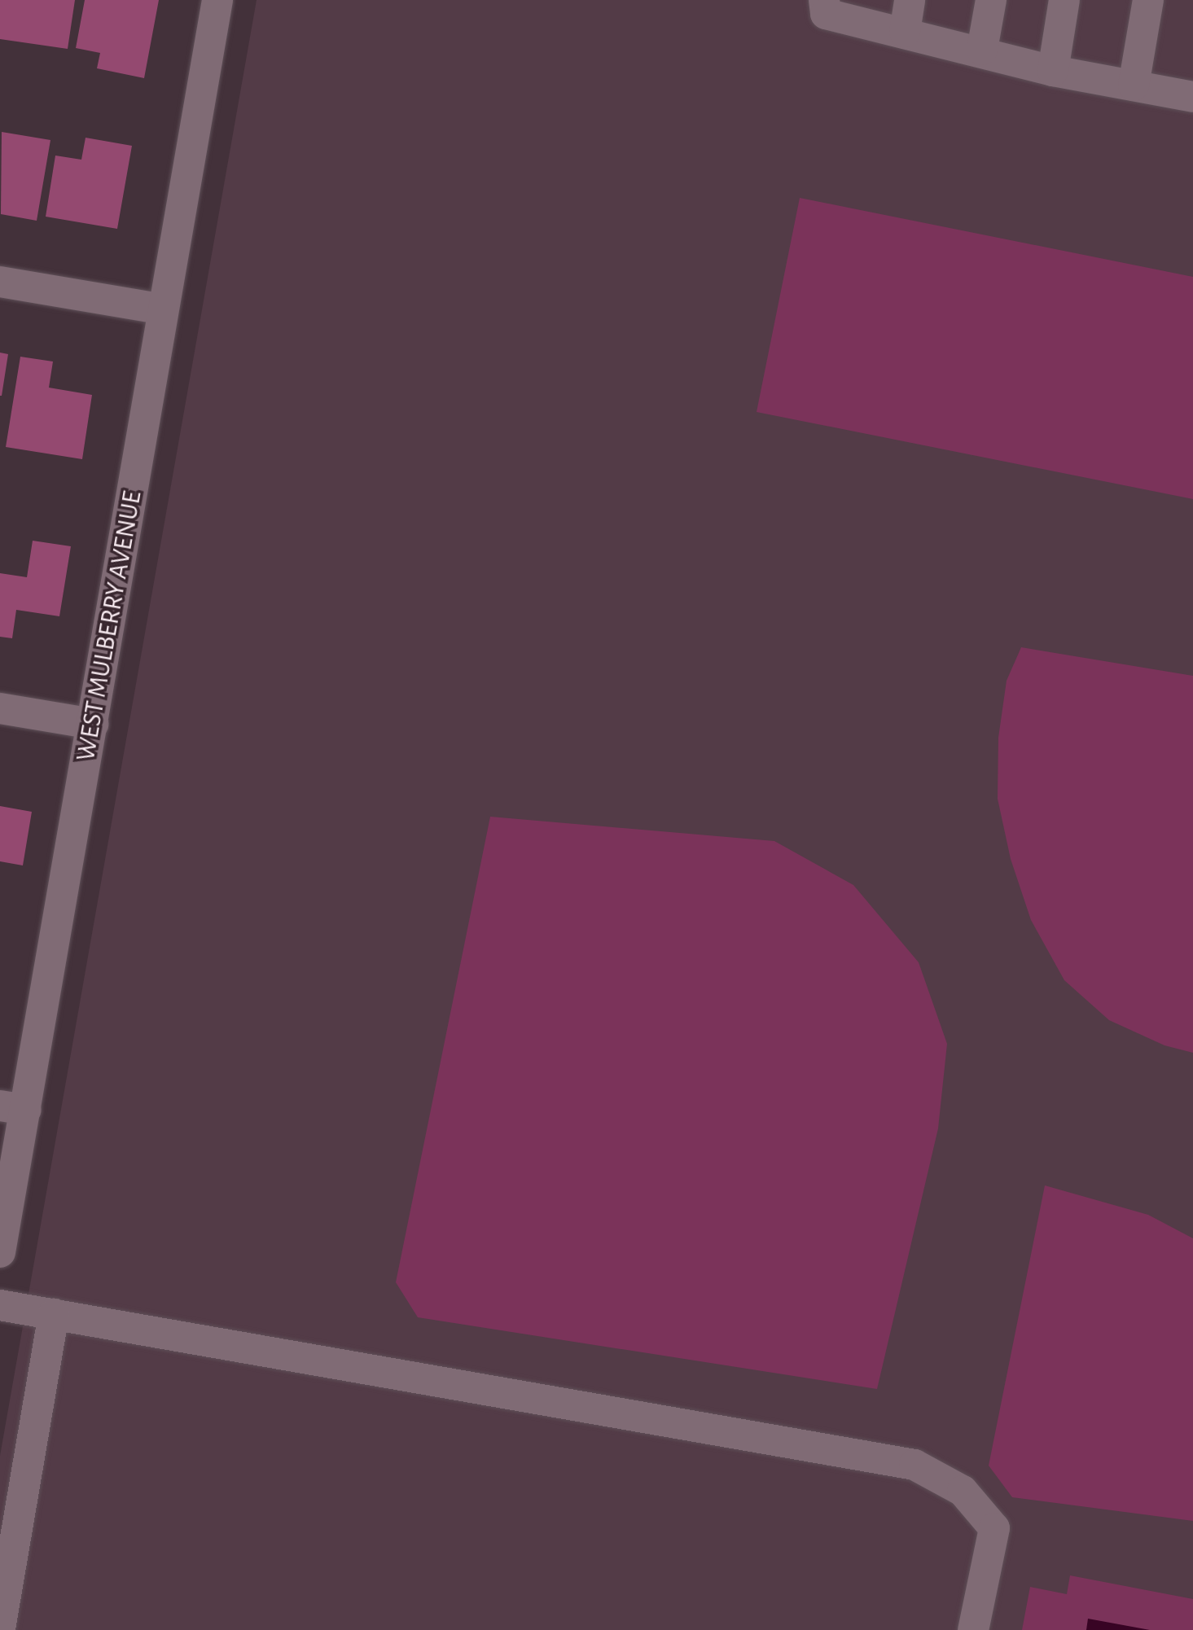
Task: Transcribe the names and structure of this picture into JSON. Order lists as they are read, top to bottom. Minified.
{"streets":{"street":["WEST MULBERRY AVENUE"]}}
